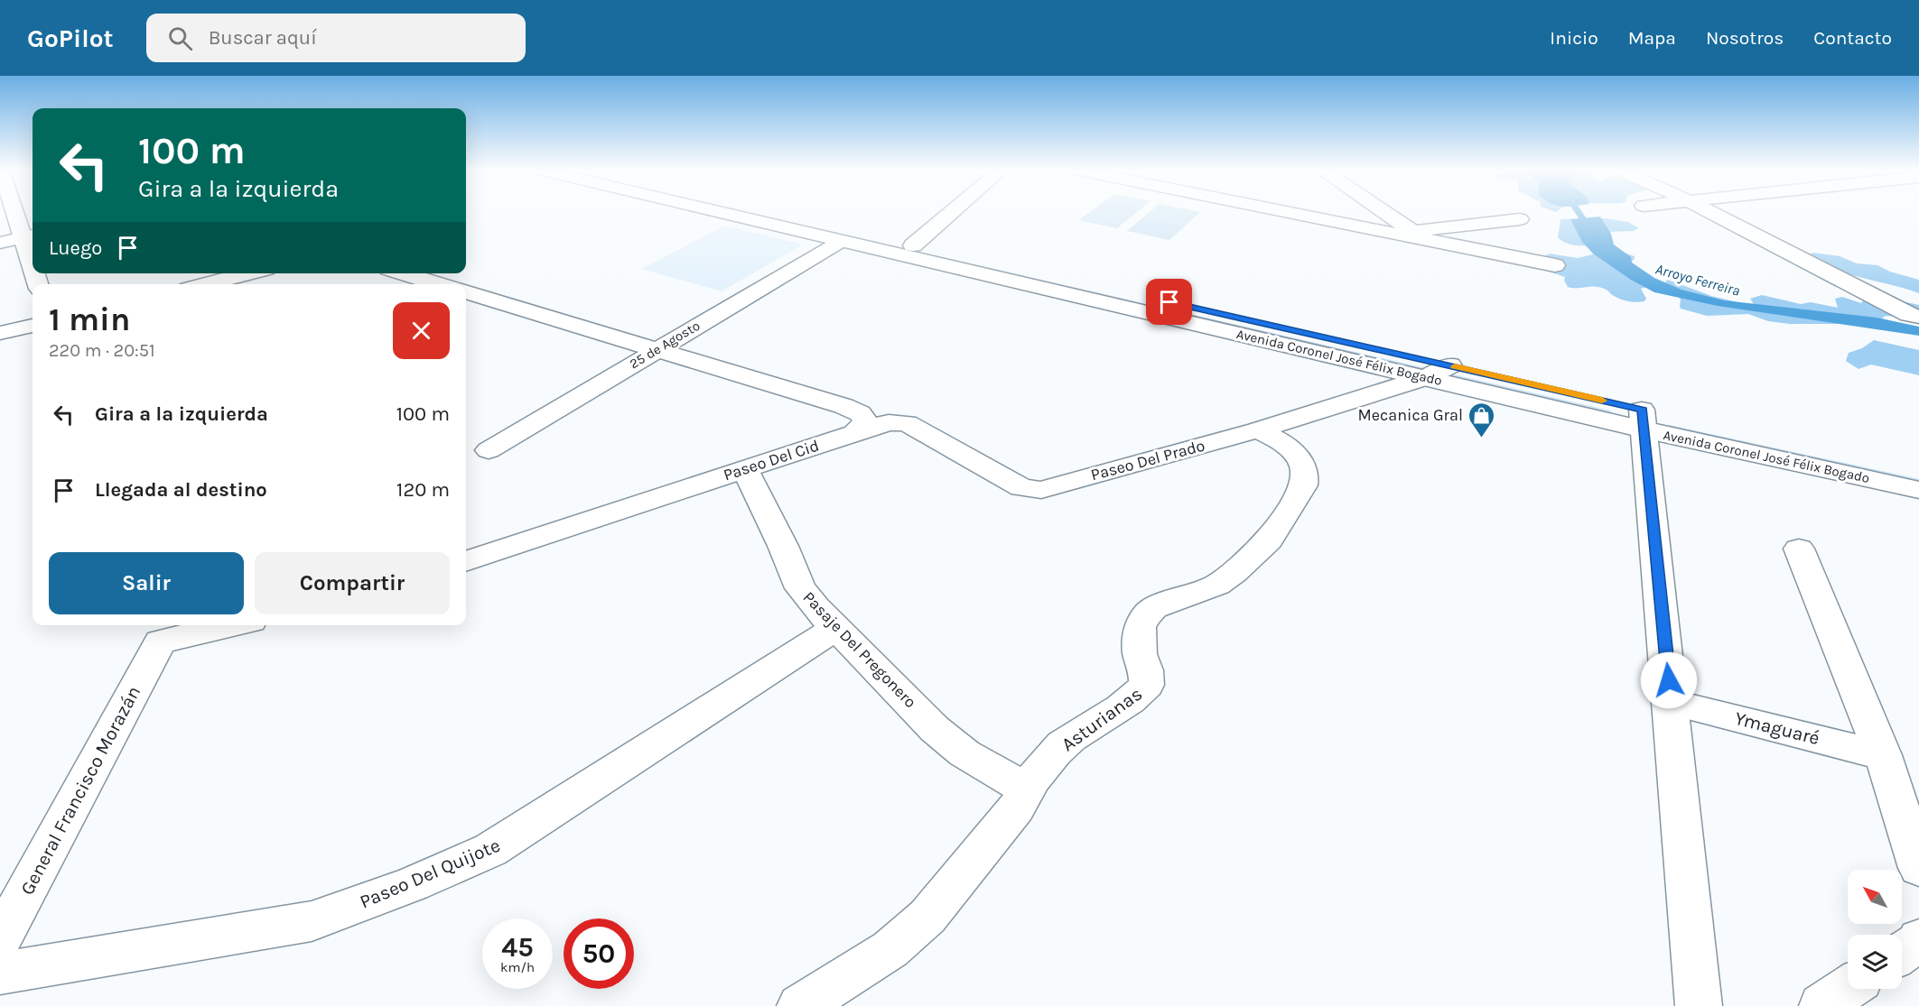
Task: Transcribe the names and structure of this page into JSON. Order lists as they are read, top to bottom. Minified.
{"streets":{"street":["25 de Agosto","Avenida Coronel José Félix Bogado","Paseo Del Cid","Paseo Del Prado","Pasaje Del Pregonero","Asturianas","Ymaguaré","General Francisco Morazán","Paseo Del Quijote"]},"crossings":[["25 de Agosto","Avenida Coronel José Félix Bogado"],["Avenida Coronel José Félix Bogado","Paseo Del Prado"],["Paseo Del Cid","Paseo Del Prado"],["Paseo Del Cid","Pasaje Del Pregonero"],["Paseo Del Prado","Asturianas"],["Pasaje Del Pregonero","Asturianas"],["Pasaje Del Pregonero","Paseo Del Quijote"]],"water":["Arroyo Ferreira"],"places":{"shop":["Mecanica Gral"]},"north":"top left","page":{"header":"GoPilot","search":"Buscar aquí","nav":["Inicio","Mapa","Nosotros","Contacto"],"turn":["100 m","Gira a la izquierda"],"then":"Luego","heading":["1 min","220 m · 20:51"],"list":[{"name":"Gira a la izquierda","value":"100 m"},{"name":"Llegada al destino","value":"120 m"}],"buttons":["Salir","Compartir"],"speed":"45 km/h","limit":"50"}}
